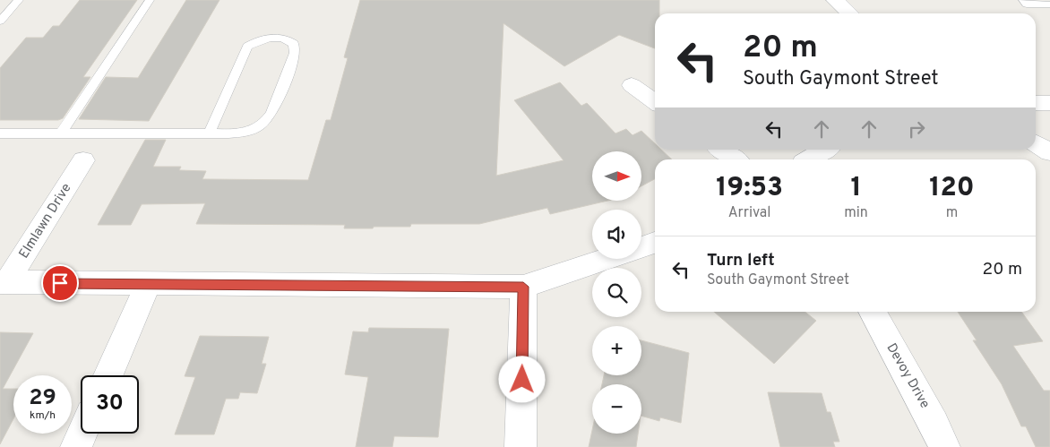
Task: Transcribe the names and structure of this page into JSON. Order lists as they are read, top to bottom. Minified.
{"streets":{"street":["Elmlawn Drive","Devoy Drive"]},"north":"right","page":{"turn":["20 m","South Gaymont Street"],"map_buttons":["+","−"],"eta":["19:53","Arrival","1","min","120","m"],"list":[{"name":"Turn left","note":"South Gaymont Street","value":"20 m"}],"speed":"29 km/h","limit":"30"}}
